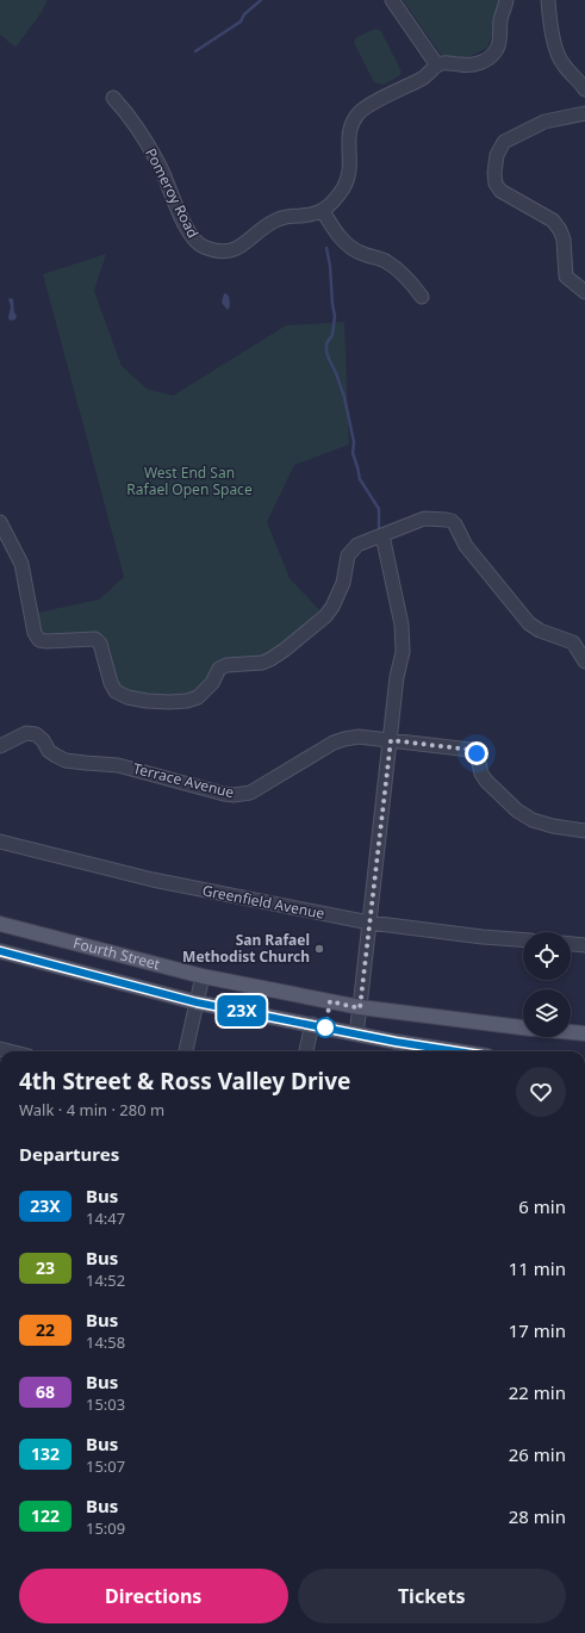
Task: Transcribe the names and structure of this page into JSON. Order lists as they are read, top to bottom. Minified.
{"streets":{"main road":["Fourth Street"],"street":["Pomeroy Road","Terrace Avenue","Greenfield Avenue"]},"parks":["West End San Rafael Open Space"],"places":["San Rafael Methodist Church"],"lines":["bus line 23X"],"page":{"on_map":"23X","heading":[["4th Street & Ross Valley Drive","Walk · 4 min · 280 m"],"Departures"],"list":[{"mark":"23X","name":"Bus","note":"14:47","value":"6 min"},{"mark":"23","name":"Bus","note":"14:52","value":"11 min"},{"mark":"22","name":"Bus","note":"14:58","value":"17 min"},{"mark":"68","name":"Bus","note":"15:03","value":"22 min"},{"mark":"132","name":"Bus","note":"15:07","value":"26 min"},{"mark":"122","name":"Bus","note":"15:09","value":"28 min"}],"buttons":["Directions","Tickets"]}}
